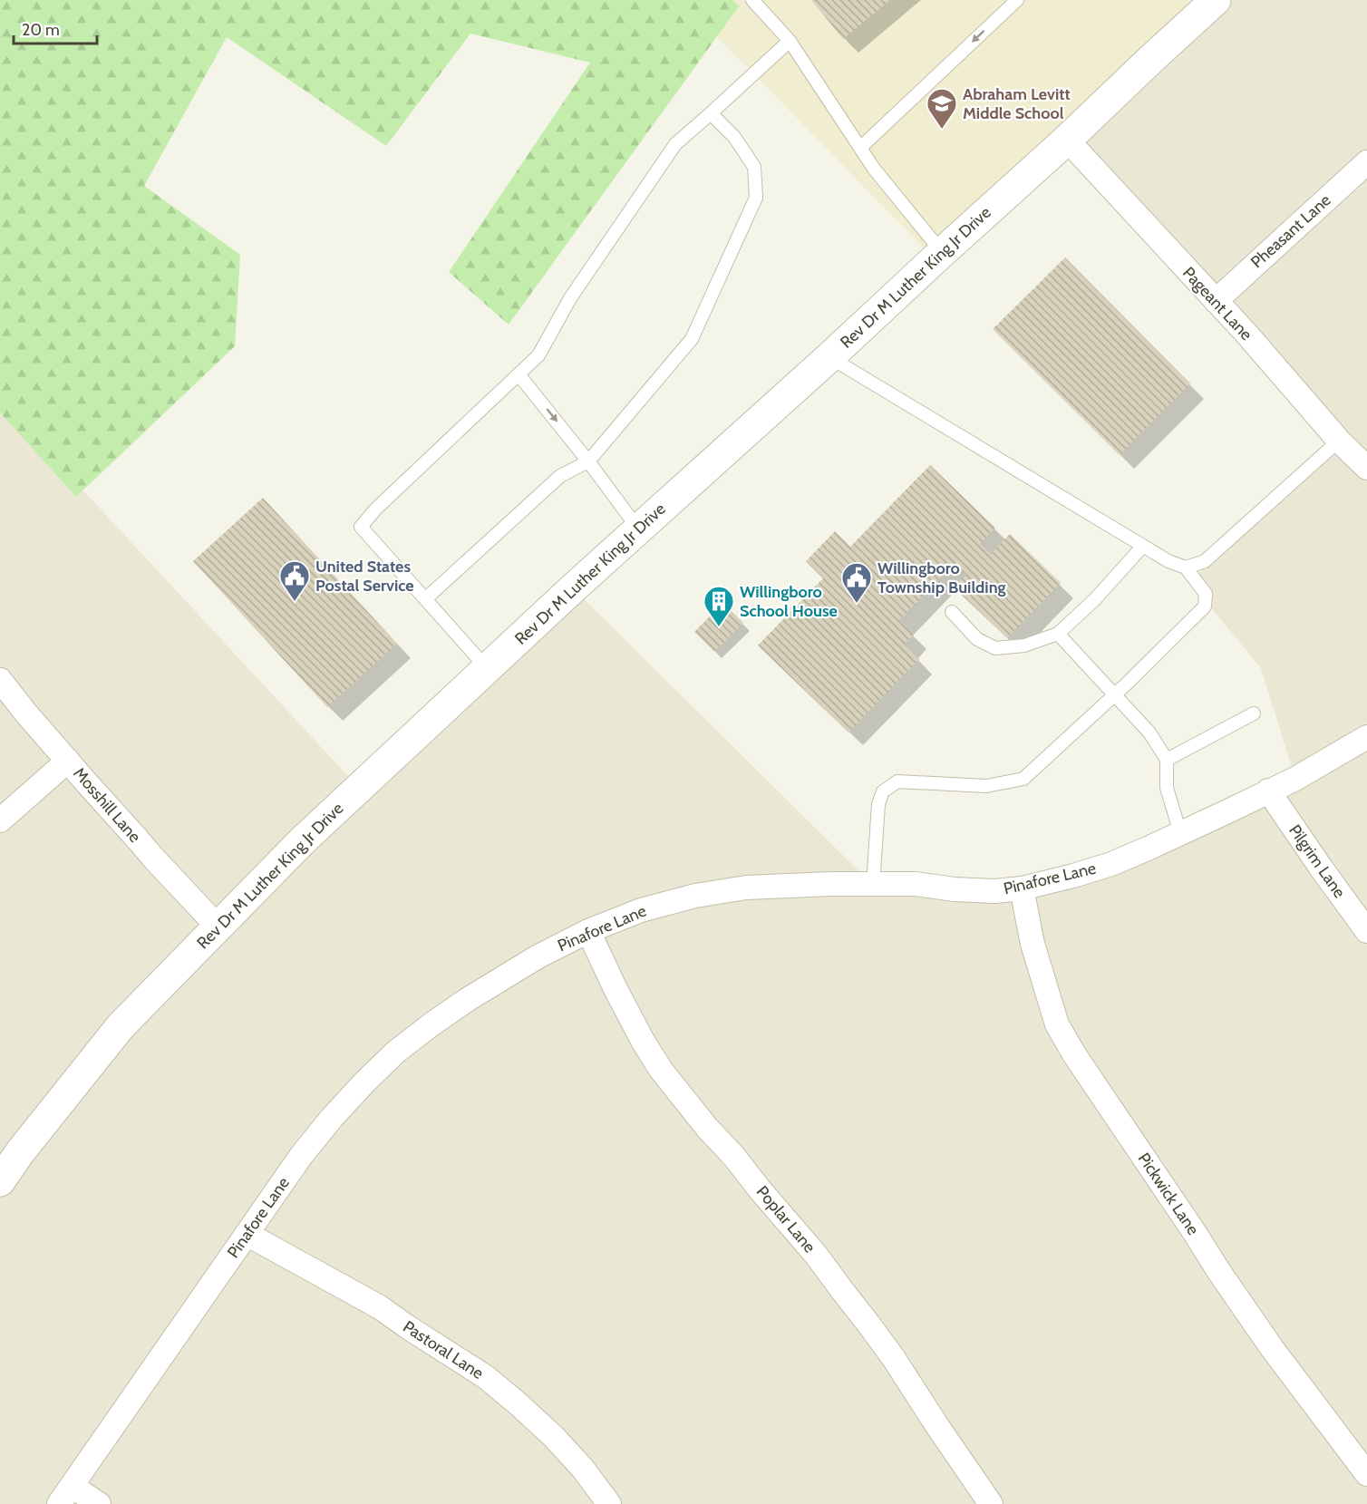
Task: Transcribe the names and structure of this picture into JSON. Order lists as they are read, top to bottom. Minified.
{"streets":{"street":["Pheasant Lane","Rev Dr M Luther King Jr Drive","Pageant Lane","Mosshill Lane","Pilgrim Lane","Pinafore Lane","Pickwick Lane","Poplar Lane","Pastoral Lane"]},"crossings":[["Pheasant Lane","Pageant Lane"],["Rev Dr M Luther King Jr Drive","Pageant Lane"],["Rev Dr M Luther King Jr Drive","Mosshill Lane"],["Pilgrim Lane","Pinafore Lane"],["Pinafore Lane","Pickwick Lane"],["Pinafore Lane","Poplar Lane"],["Pinafore Lane","Pastoral Lane"]],"places":{"school or university":["Abraham Levitt Middle School"],"public building":["United States Postal Service","Willingboro Township Building"],"building":["Willingboro School House"]},"scale_bar":"20 m"}
